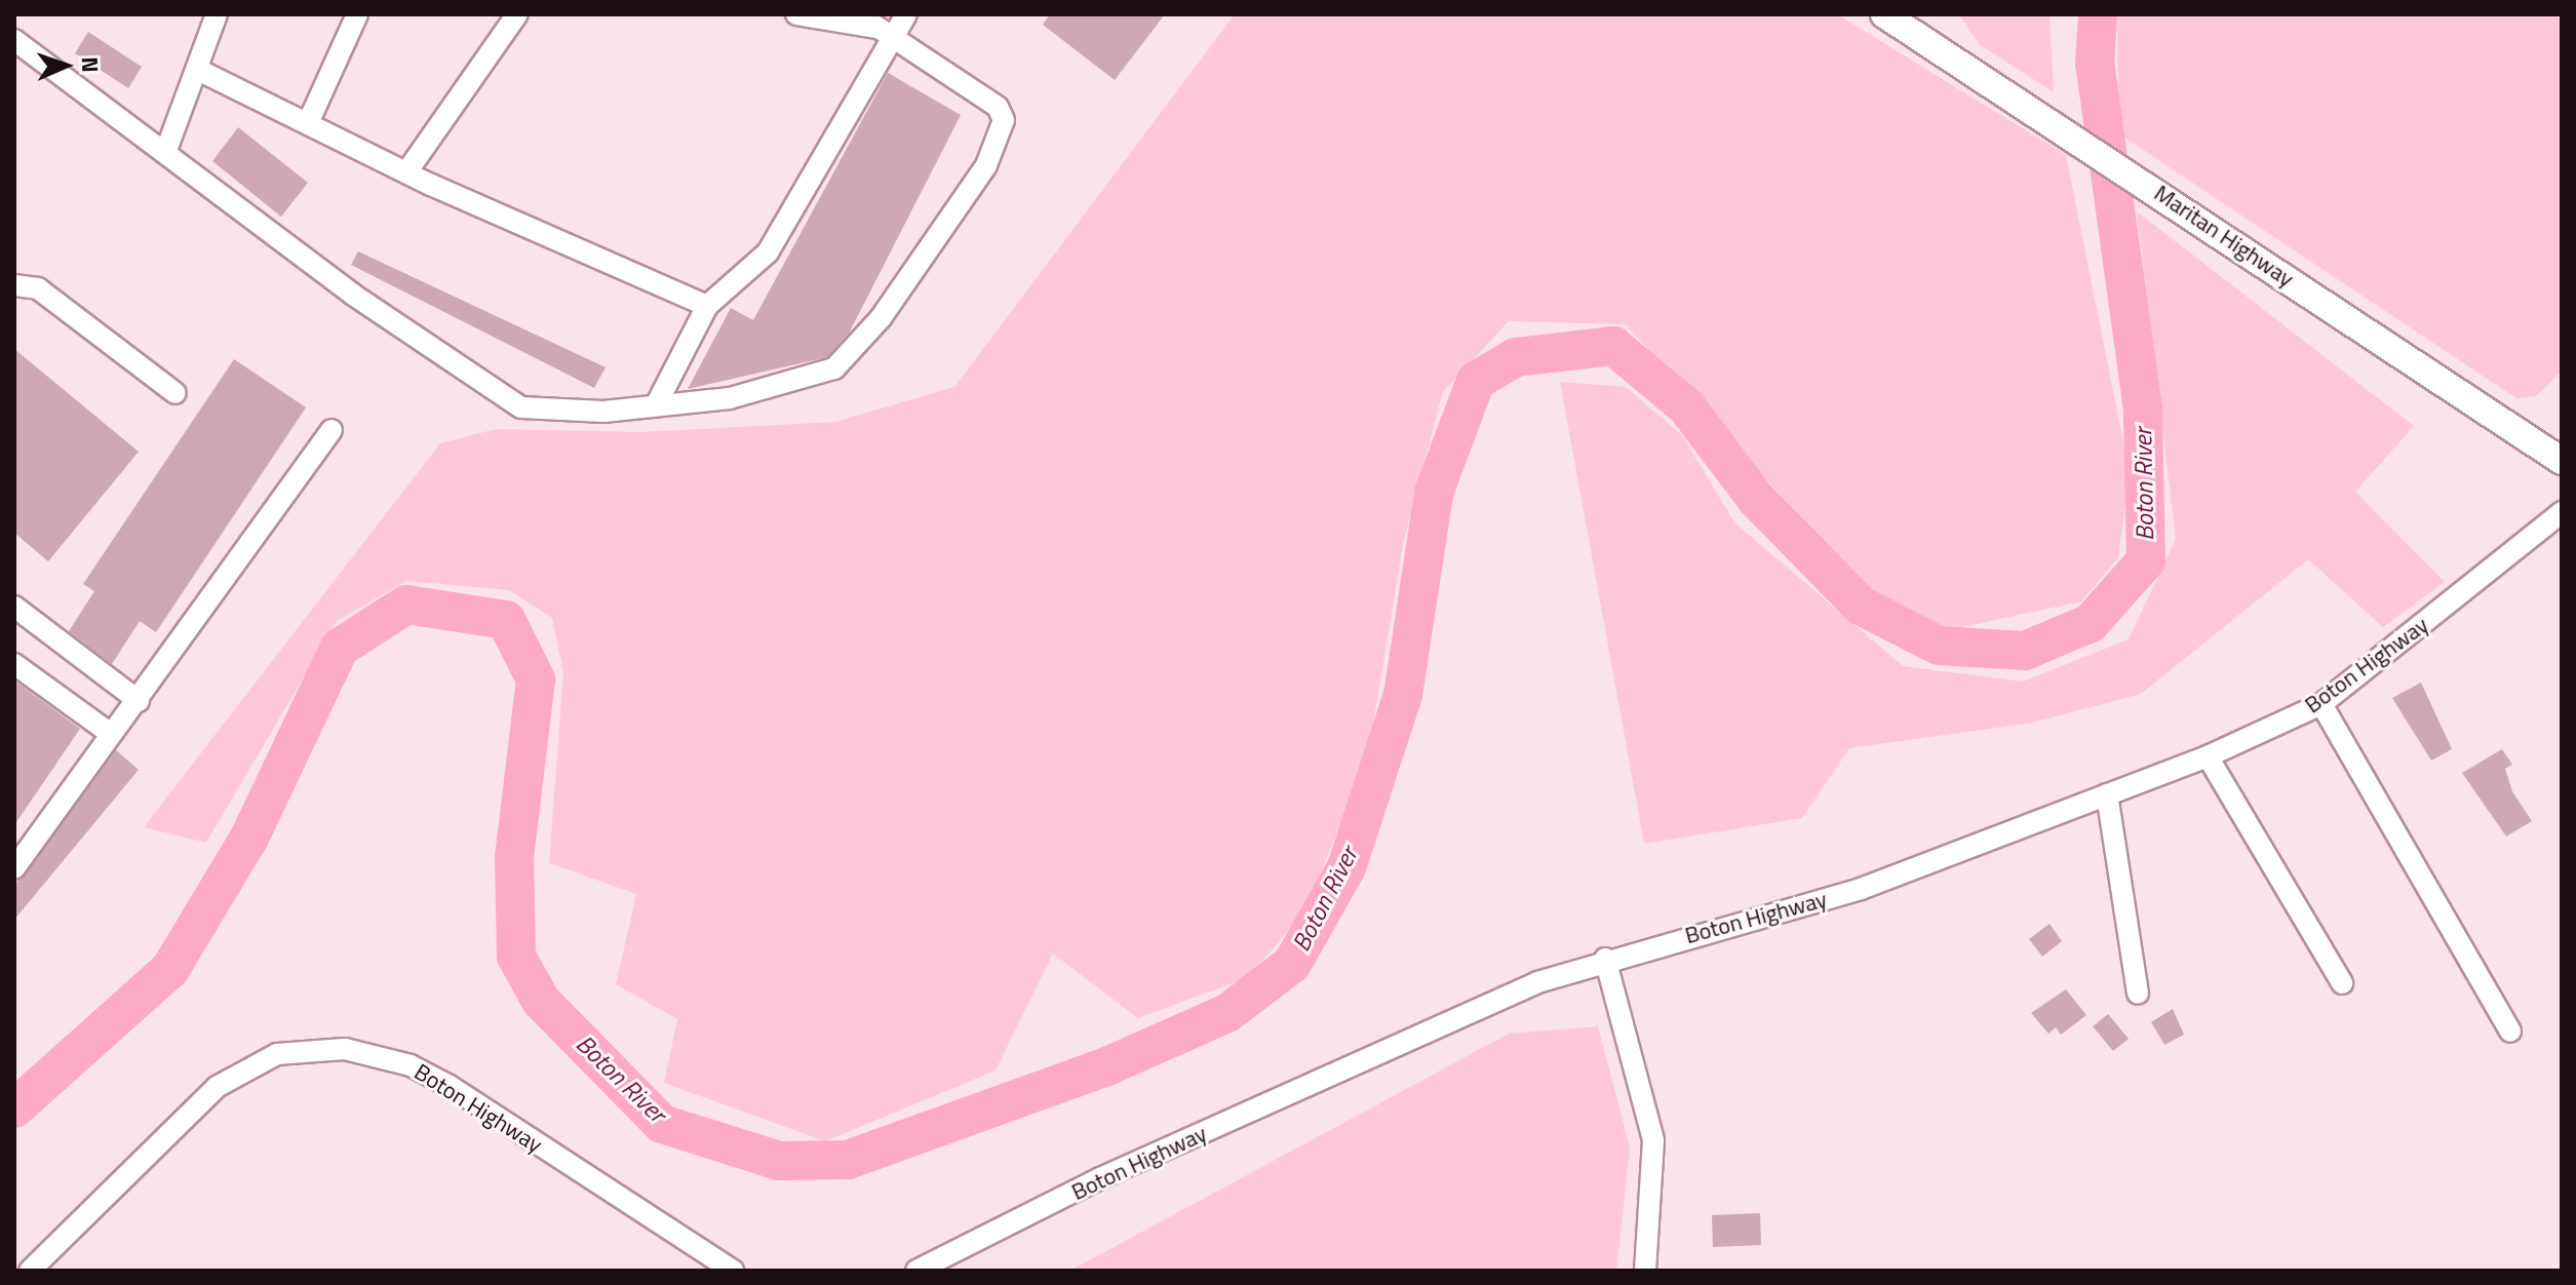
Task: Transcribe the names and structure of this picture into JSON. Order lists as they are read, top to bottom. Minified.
{"streets":{"main road":["Maritan Highway"],"street":["Boton Highway"]},"water":["Boton River"],"north":"right"}
